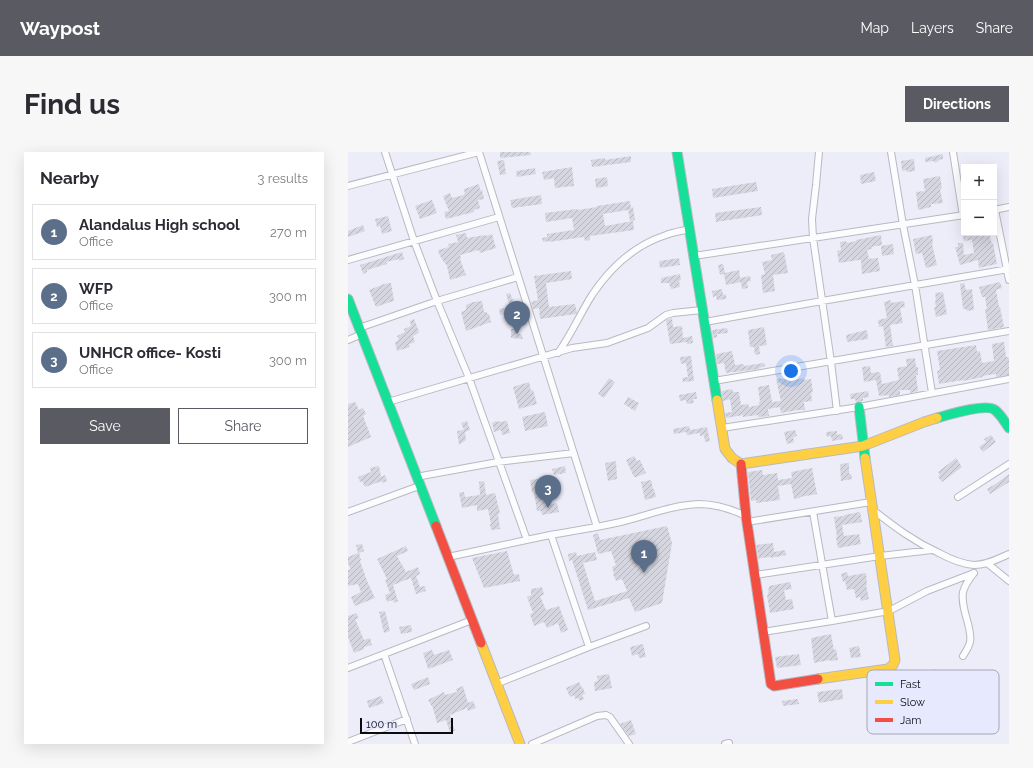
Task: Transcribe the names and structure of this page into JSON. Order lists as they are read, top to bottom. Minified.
{"legend":["Fast","Slow","Jam"],"scale_bar":"100 m","page":{"header":"Waypost","nav":["Map","Layers","Share"],"buttons":["Directions",["Save","Share"]],"title":"Find us","heading":["Nearby","3 results"],"map_buttons":["+","−"],"list":[{"mark":"1","name":"Alandalus High school","note":"Office","value":"270 m"},{"mark":"2","name":"WFP","note":"Office","value":"300 m"},{"mark":"3","name":"UNHCR office- Kosti","note":"Office","value":"300 m"}],"pins":["2","3","1"],"scale":"100 m"}}
